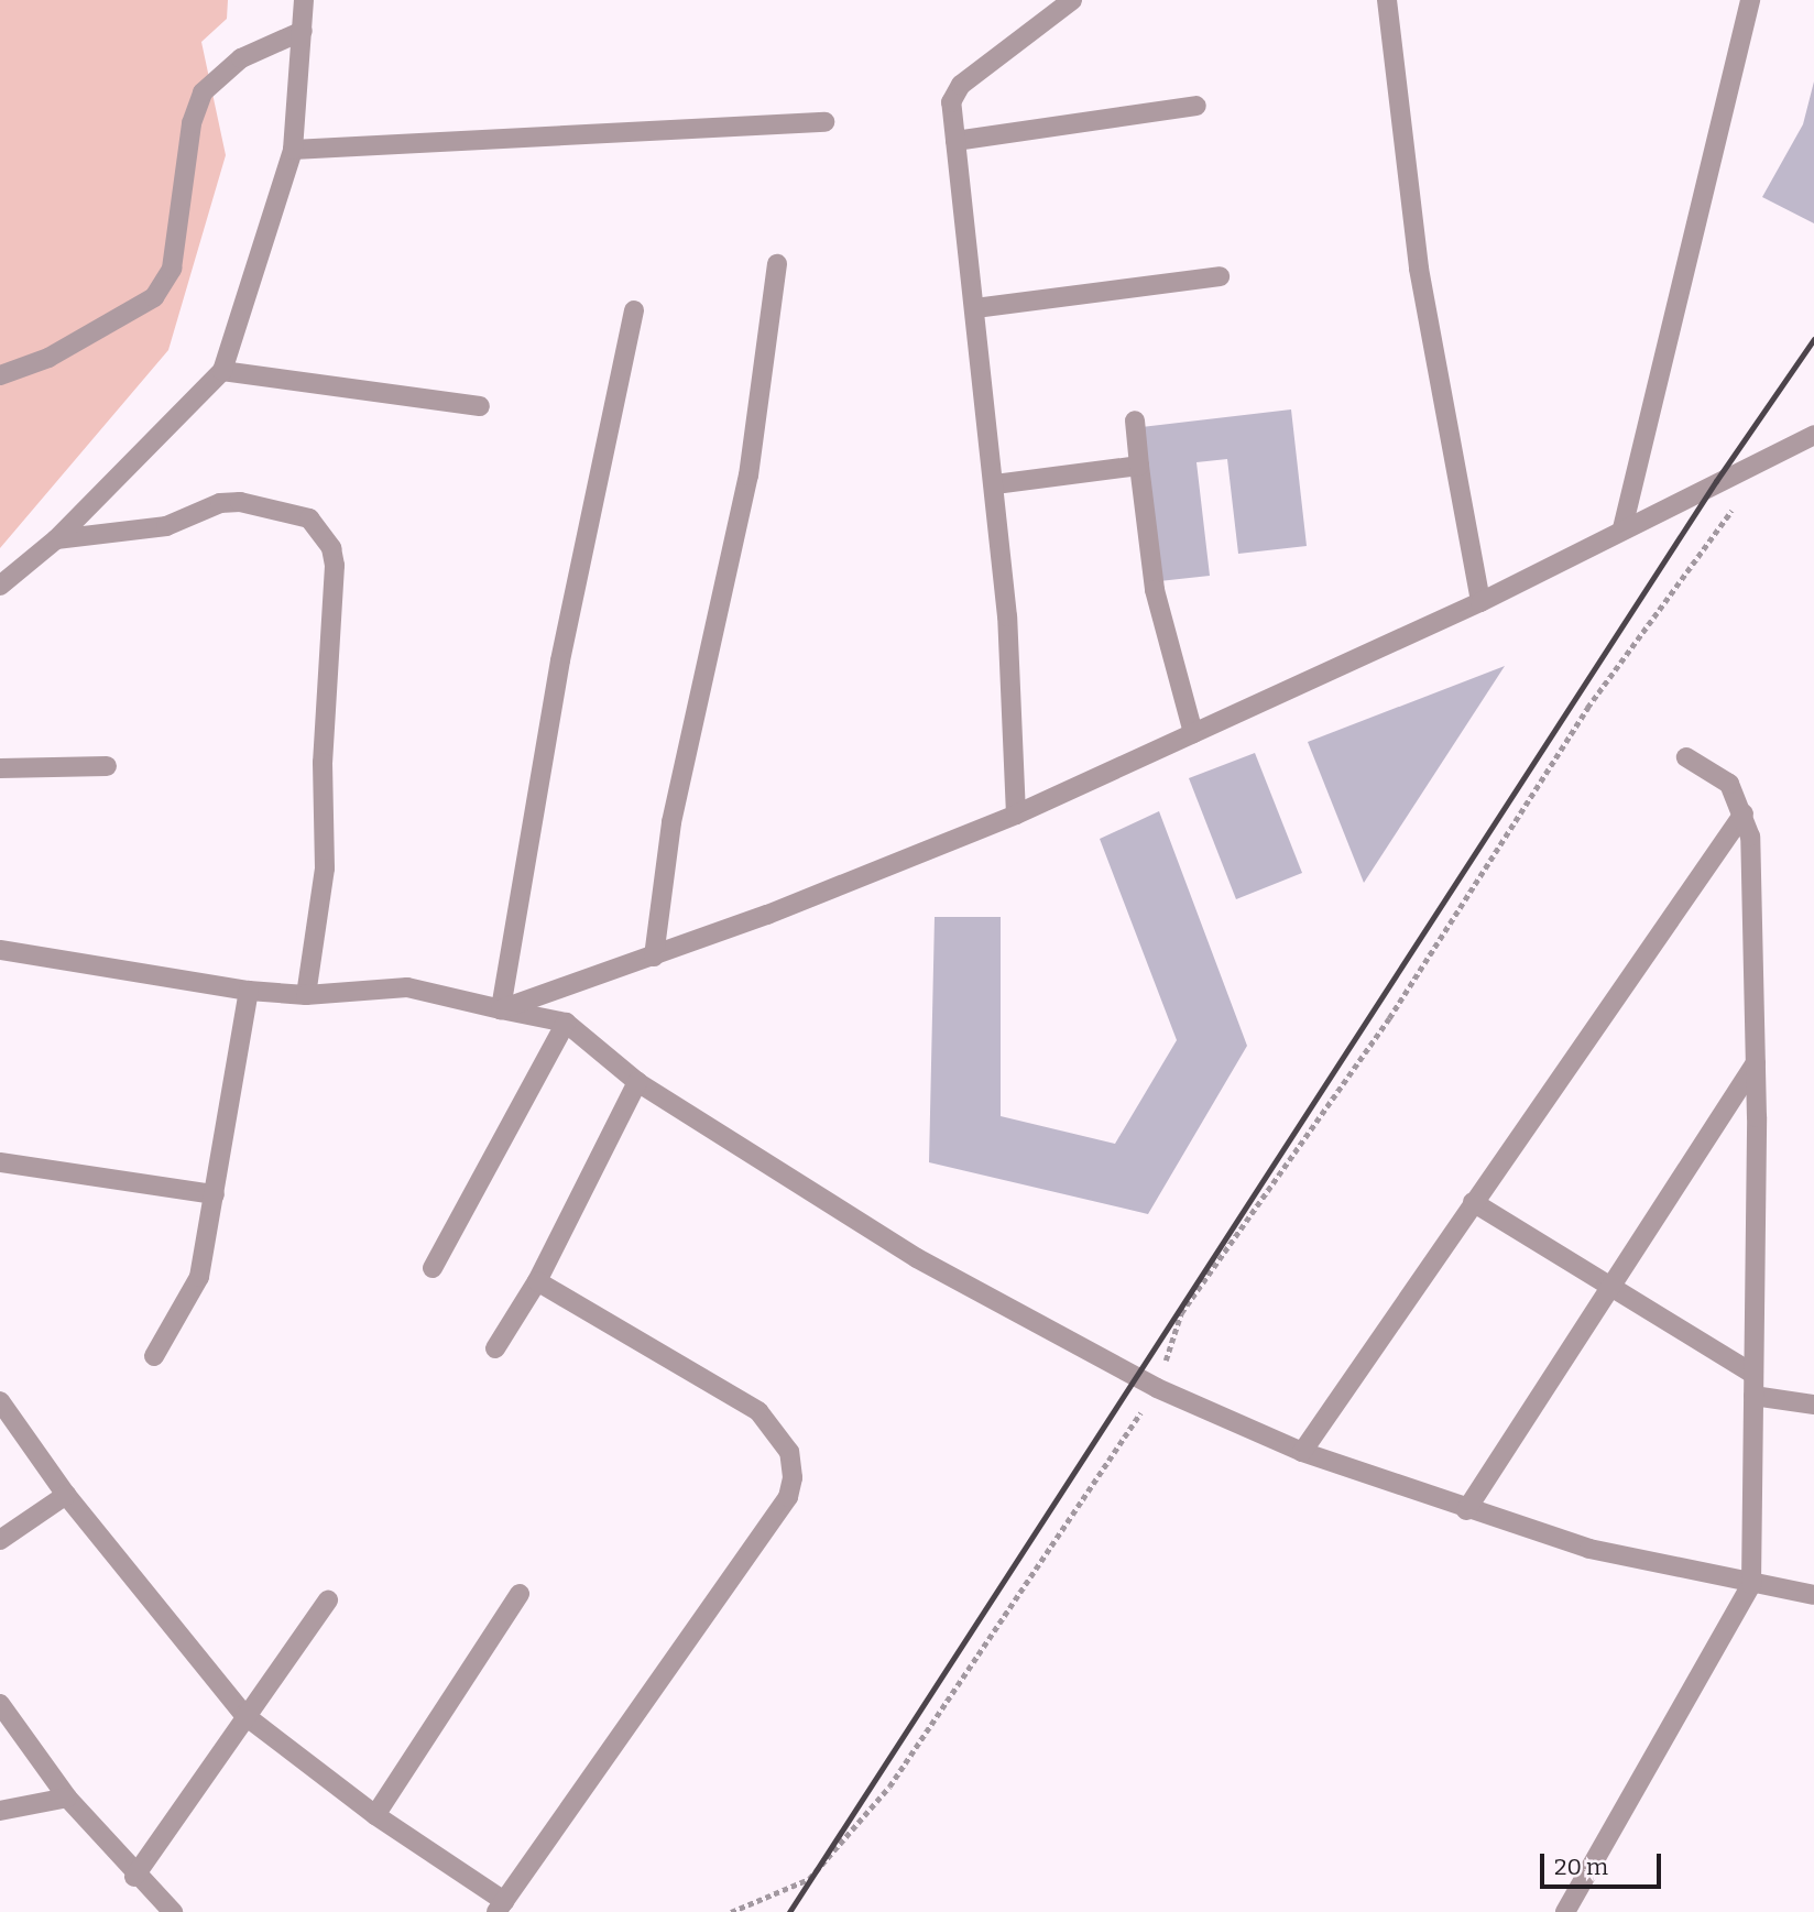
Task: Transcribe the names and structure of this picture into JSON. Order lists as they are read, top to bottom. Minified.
{"scale_bar":"20 m"}
